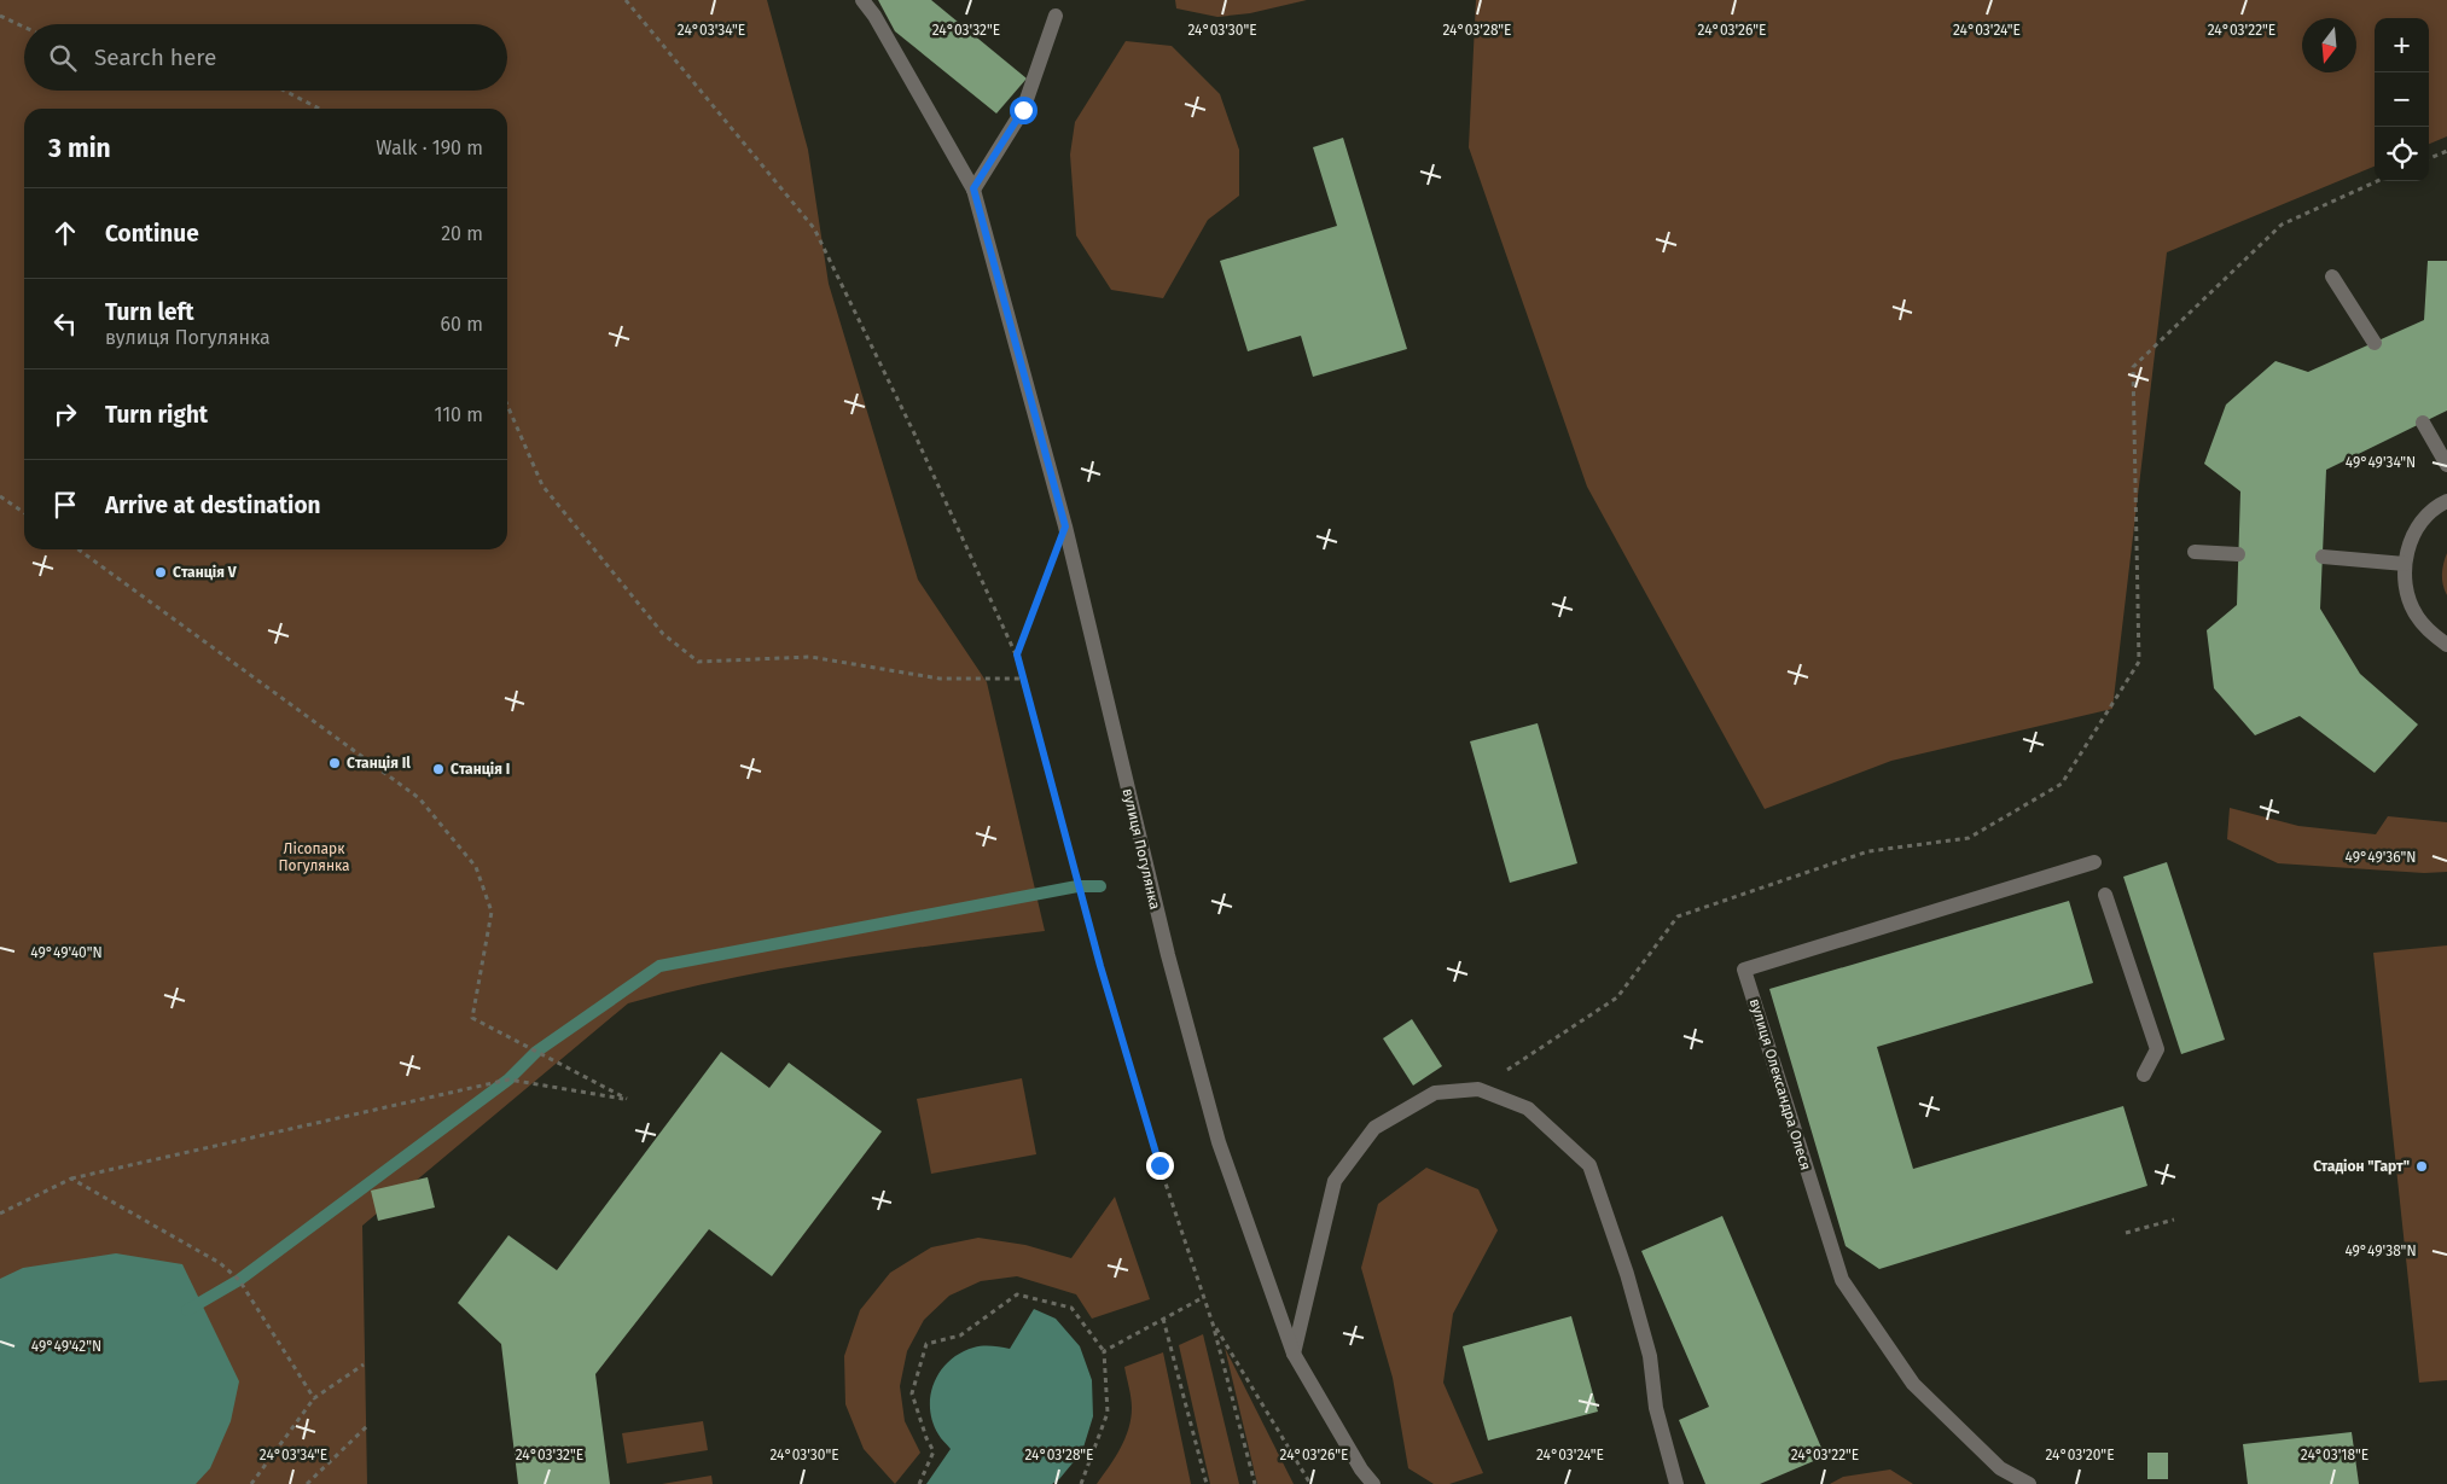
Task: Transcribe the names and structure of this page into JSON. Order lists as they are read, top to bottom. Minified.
{"streets":{"street":["вулиця Погулянка","вулиця Олександра Олеся"]},"parks":["Лісопарк Погулянка"],"places":["Cтанція V","Cтанція Il","Cтанція I","Стадіон \"Гарт\""],"north":"bottom","page":{"map_buttons":["+","−"],"search":"Search here","heading":["3 min","Walk · 190 m"],"list":[["Continue","20 m"],["Turn left","вулиця Погулянка","60 m"],["Turn right","110 m"],"Arrive at destination"]},"coordinates":["24°03'34\"E","24°03'32\"E","24°03'30\"E","24°03'28\"E","24°03'26\"E","24°03'24\"E","24°03'22\"E","49°49'34\"N","49°49'36\"N","49°49'40\"N","49°49'38\"N","49°49'42\"N","24°03'20\"E","24°03'18\"E"]}
